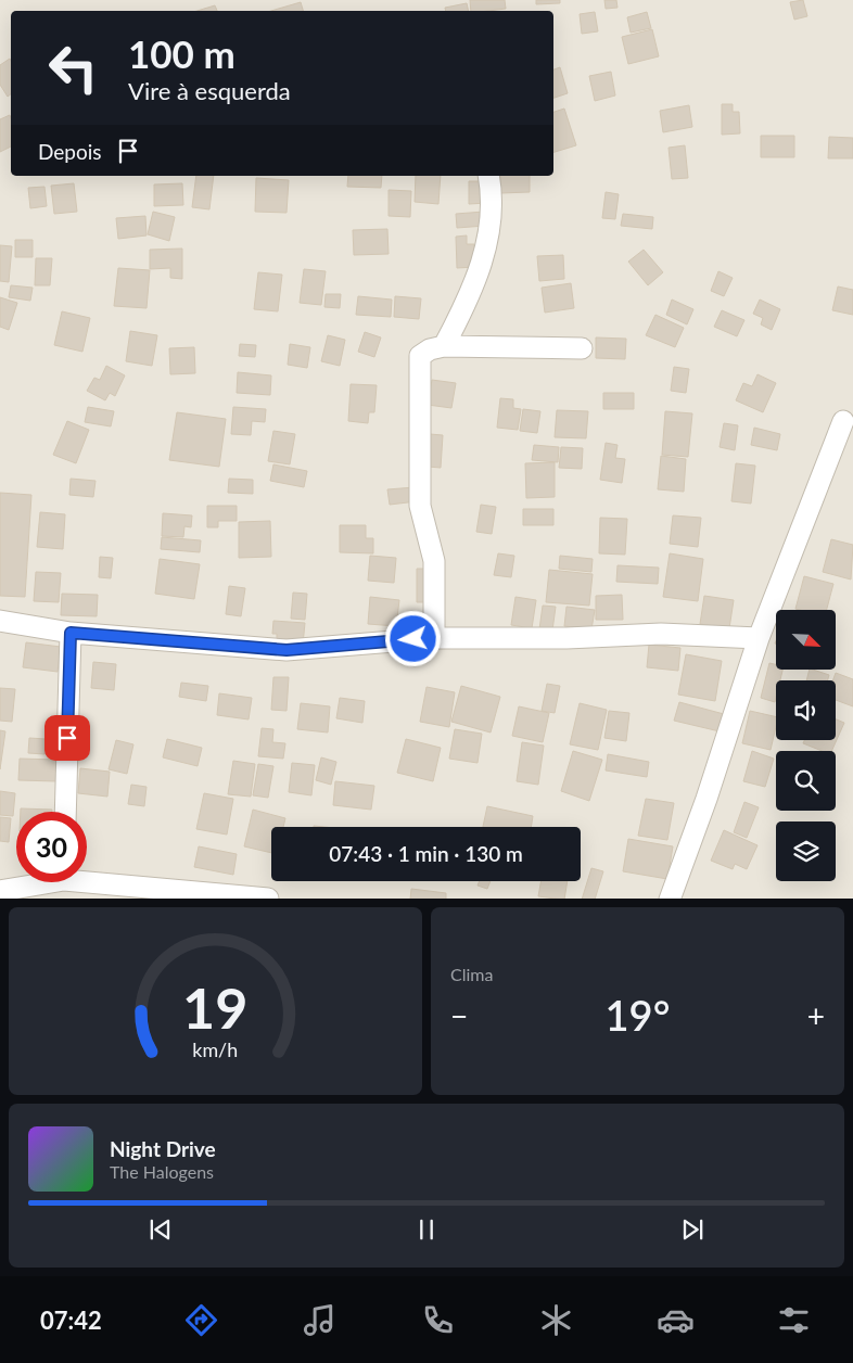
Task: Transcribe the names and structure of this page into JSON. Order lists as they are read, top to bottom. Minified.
{"north":"bottom right","page":{"turn":["100 m","Vire à esquerda"],"then":"Depois","limit":"30","trip":"07:43 · 1 min · 130 m","tile":"Clima","heat":["−","19°","+"],"song":["Night Drive","The Halogens"],"tabs":"07:42","gauge":["19","km/h"]}}
